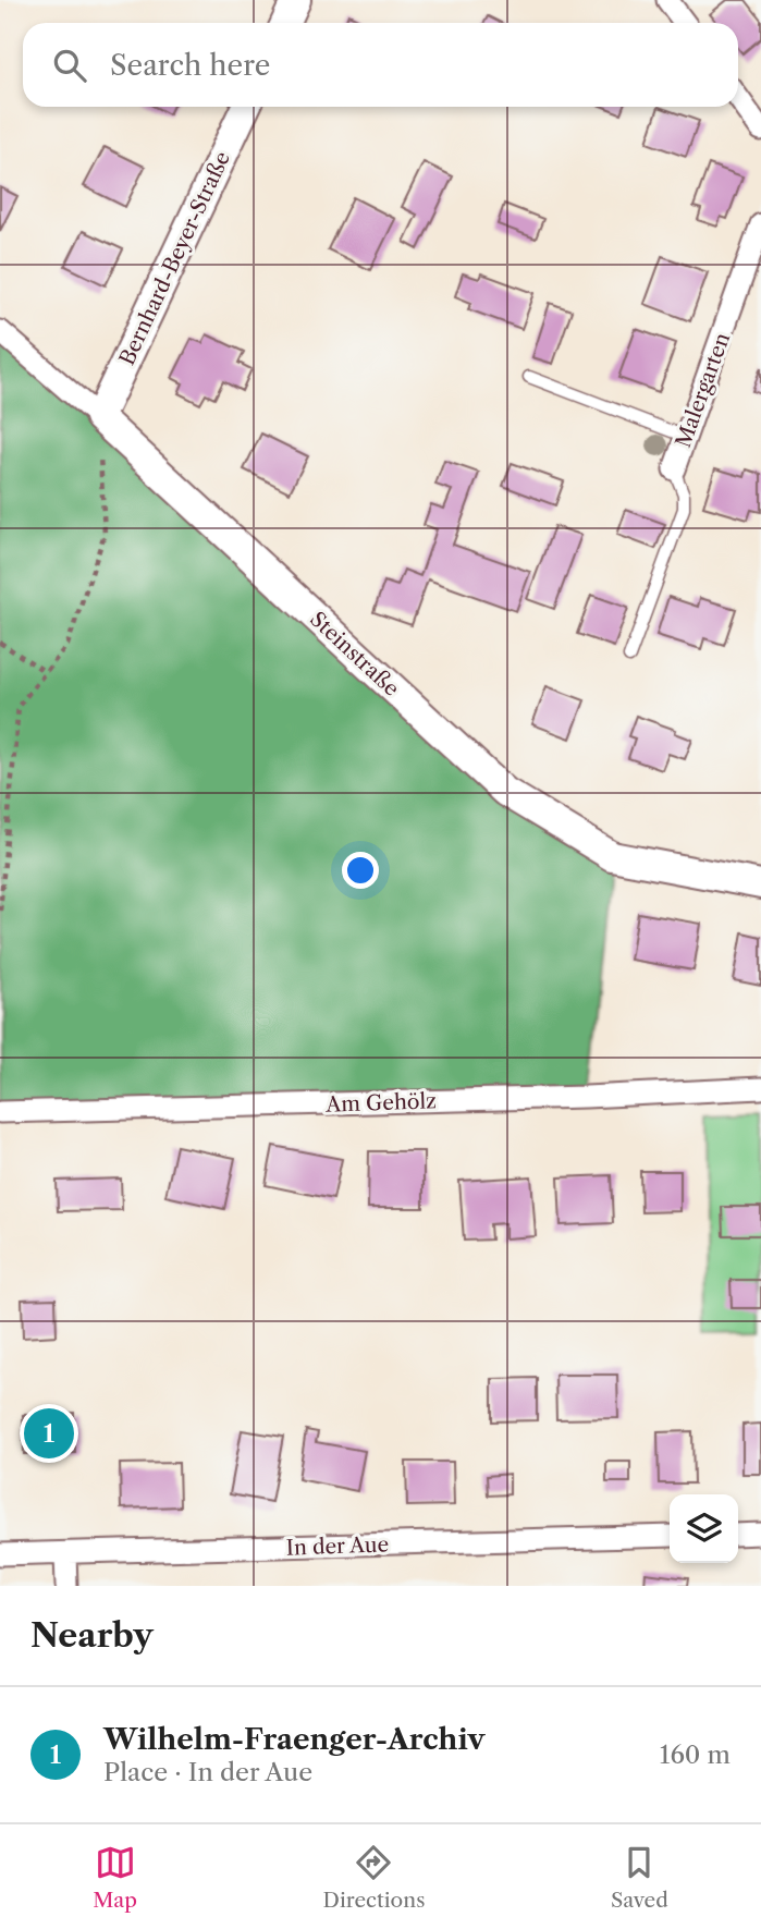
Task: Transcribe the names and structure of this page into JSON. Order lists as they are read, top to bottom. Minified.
{"streets":{"street":["Bernhard-Beyer-Straße","Malergarten","Steinstraße","Am Gehölz","In der Aue"]},"crossings":[["Bernhard-Beyer-Straße","Steinstraße"]],"page":{"search":"Search here","pins":"1","heading":"Nearby","list":[{"mark":"1","name":"Wilhelm-Fraenger-Archiv","note":"Place · In der Aue","value":"160 m"}],"nav":["Map","Directions","Saved"]}}
